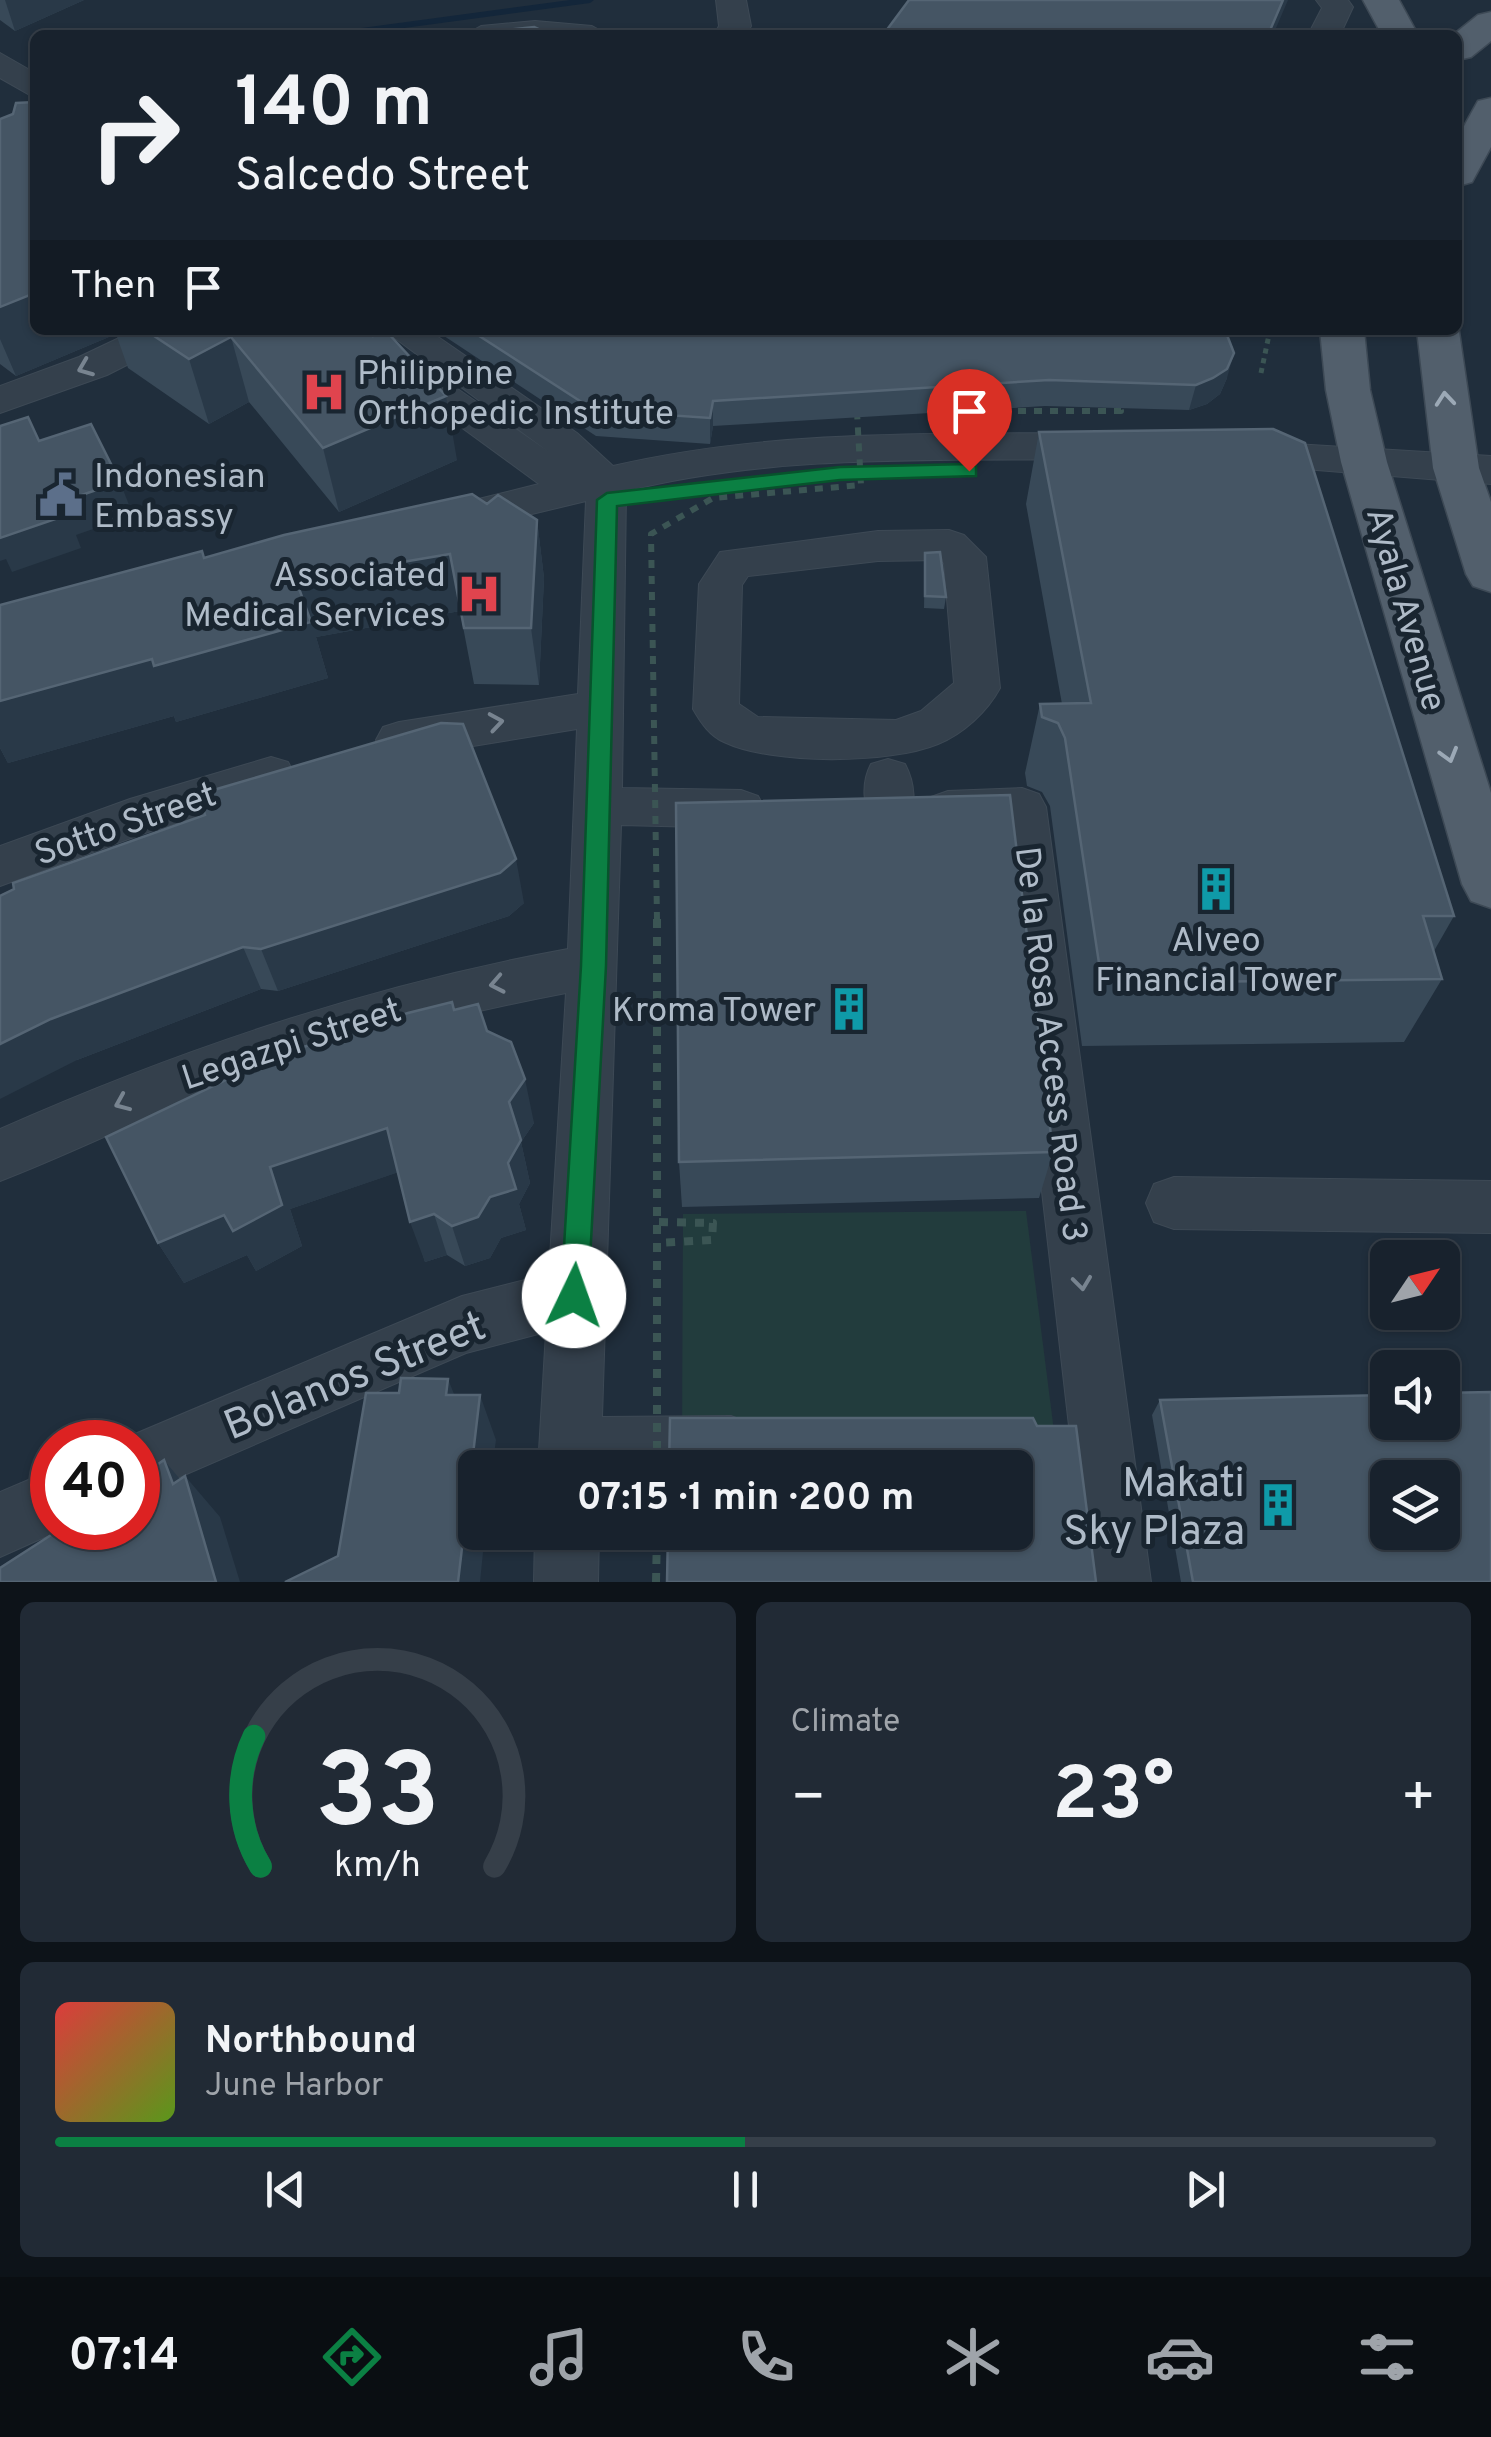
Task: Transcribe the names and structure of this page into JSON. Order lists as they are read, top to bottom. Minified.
{"streets":{"main road":["Ayala Avenue"],"street":["Sotto Street","Legazpi Street","De la Rosa Access Road 3","Bolanos Street"]},"one_way":["Legazpi Street","De la Rosa Access Road 3"],"places":{"hospital":["Philippine Orthopedic Institute","Associated Medical Services"],"public building":["Indonesian Embassy"],"building":["Alveo Financial Tower","Kroma Tower","Makati Sky Plaza"]},"north":"top right","page":{"turn":["140 m","Salcedo Street"],"then":"Then","limit":"40","trip":"07:15 · 1 min · 200 m","tile":"Climate","heat":["−","23°","+"],"song":["Northbound","June Harbor"],"tabs":"07:14","gauge":["33","km/h"]}}
